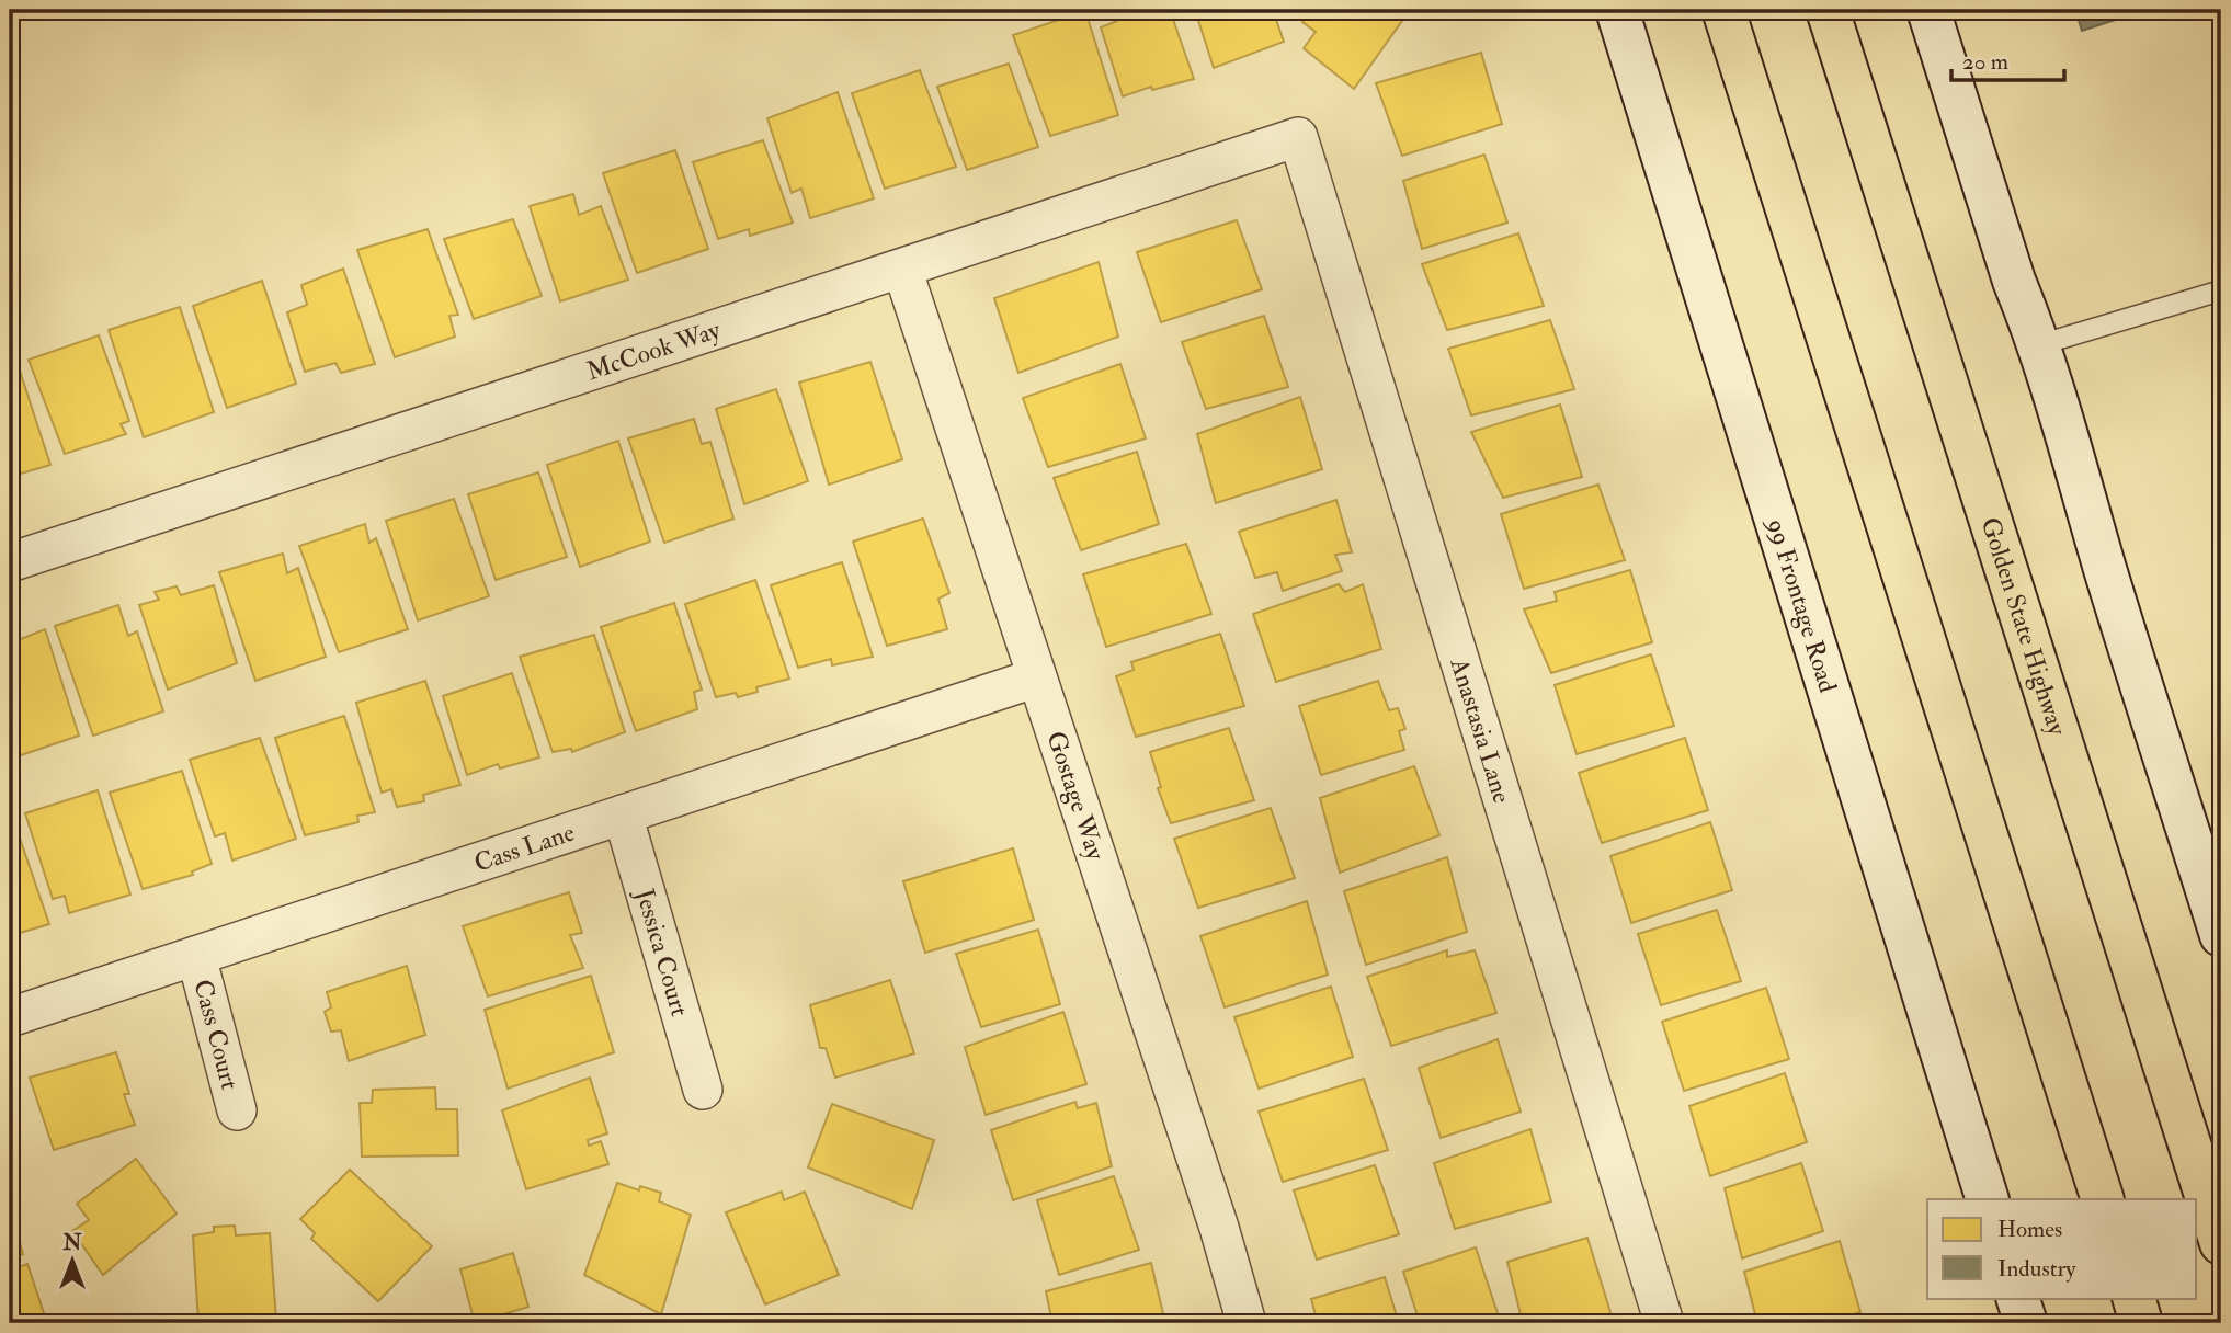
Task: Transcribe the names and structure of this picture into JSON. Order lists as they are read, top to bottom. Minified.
{"streets":{"highway":["Golden State Highway"],"street":["McCook Way","99 Frontage Road","Anastasia Lane","Gostage Way","Cass Lane","Jessica Court","Cass Court"]},"crossings":[["McCook Way","Anastasia Lane"],["McCook Way","Gostage Way"],["Gostage Way","Cass Lane"],["Cass Lane","Jessica Court"],["Cass Lane","Cass Court"]],"legend":["Homes","Industry"],"scale_bar":"20 m","north":"top"}
